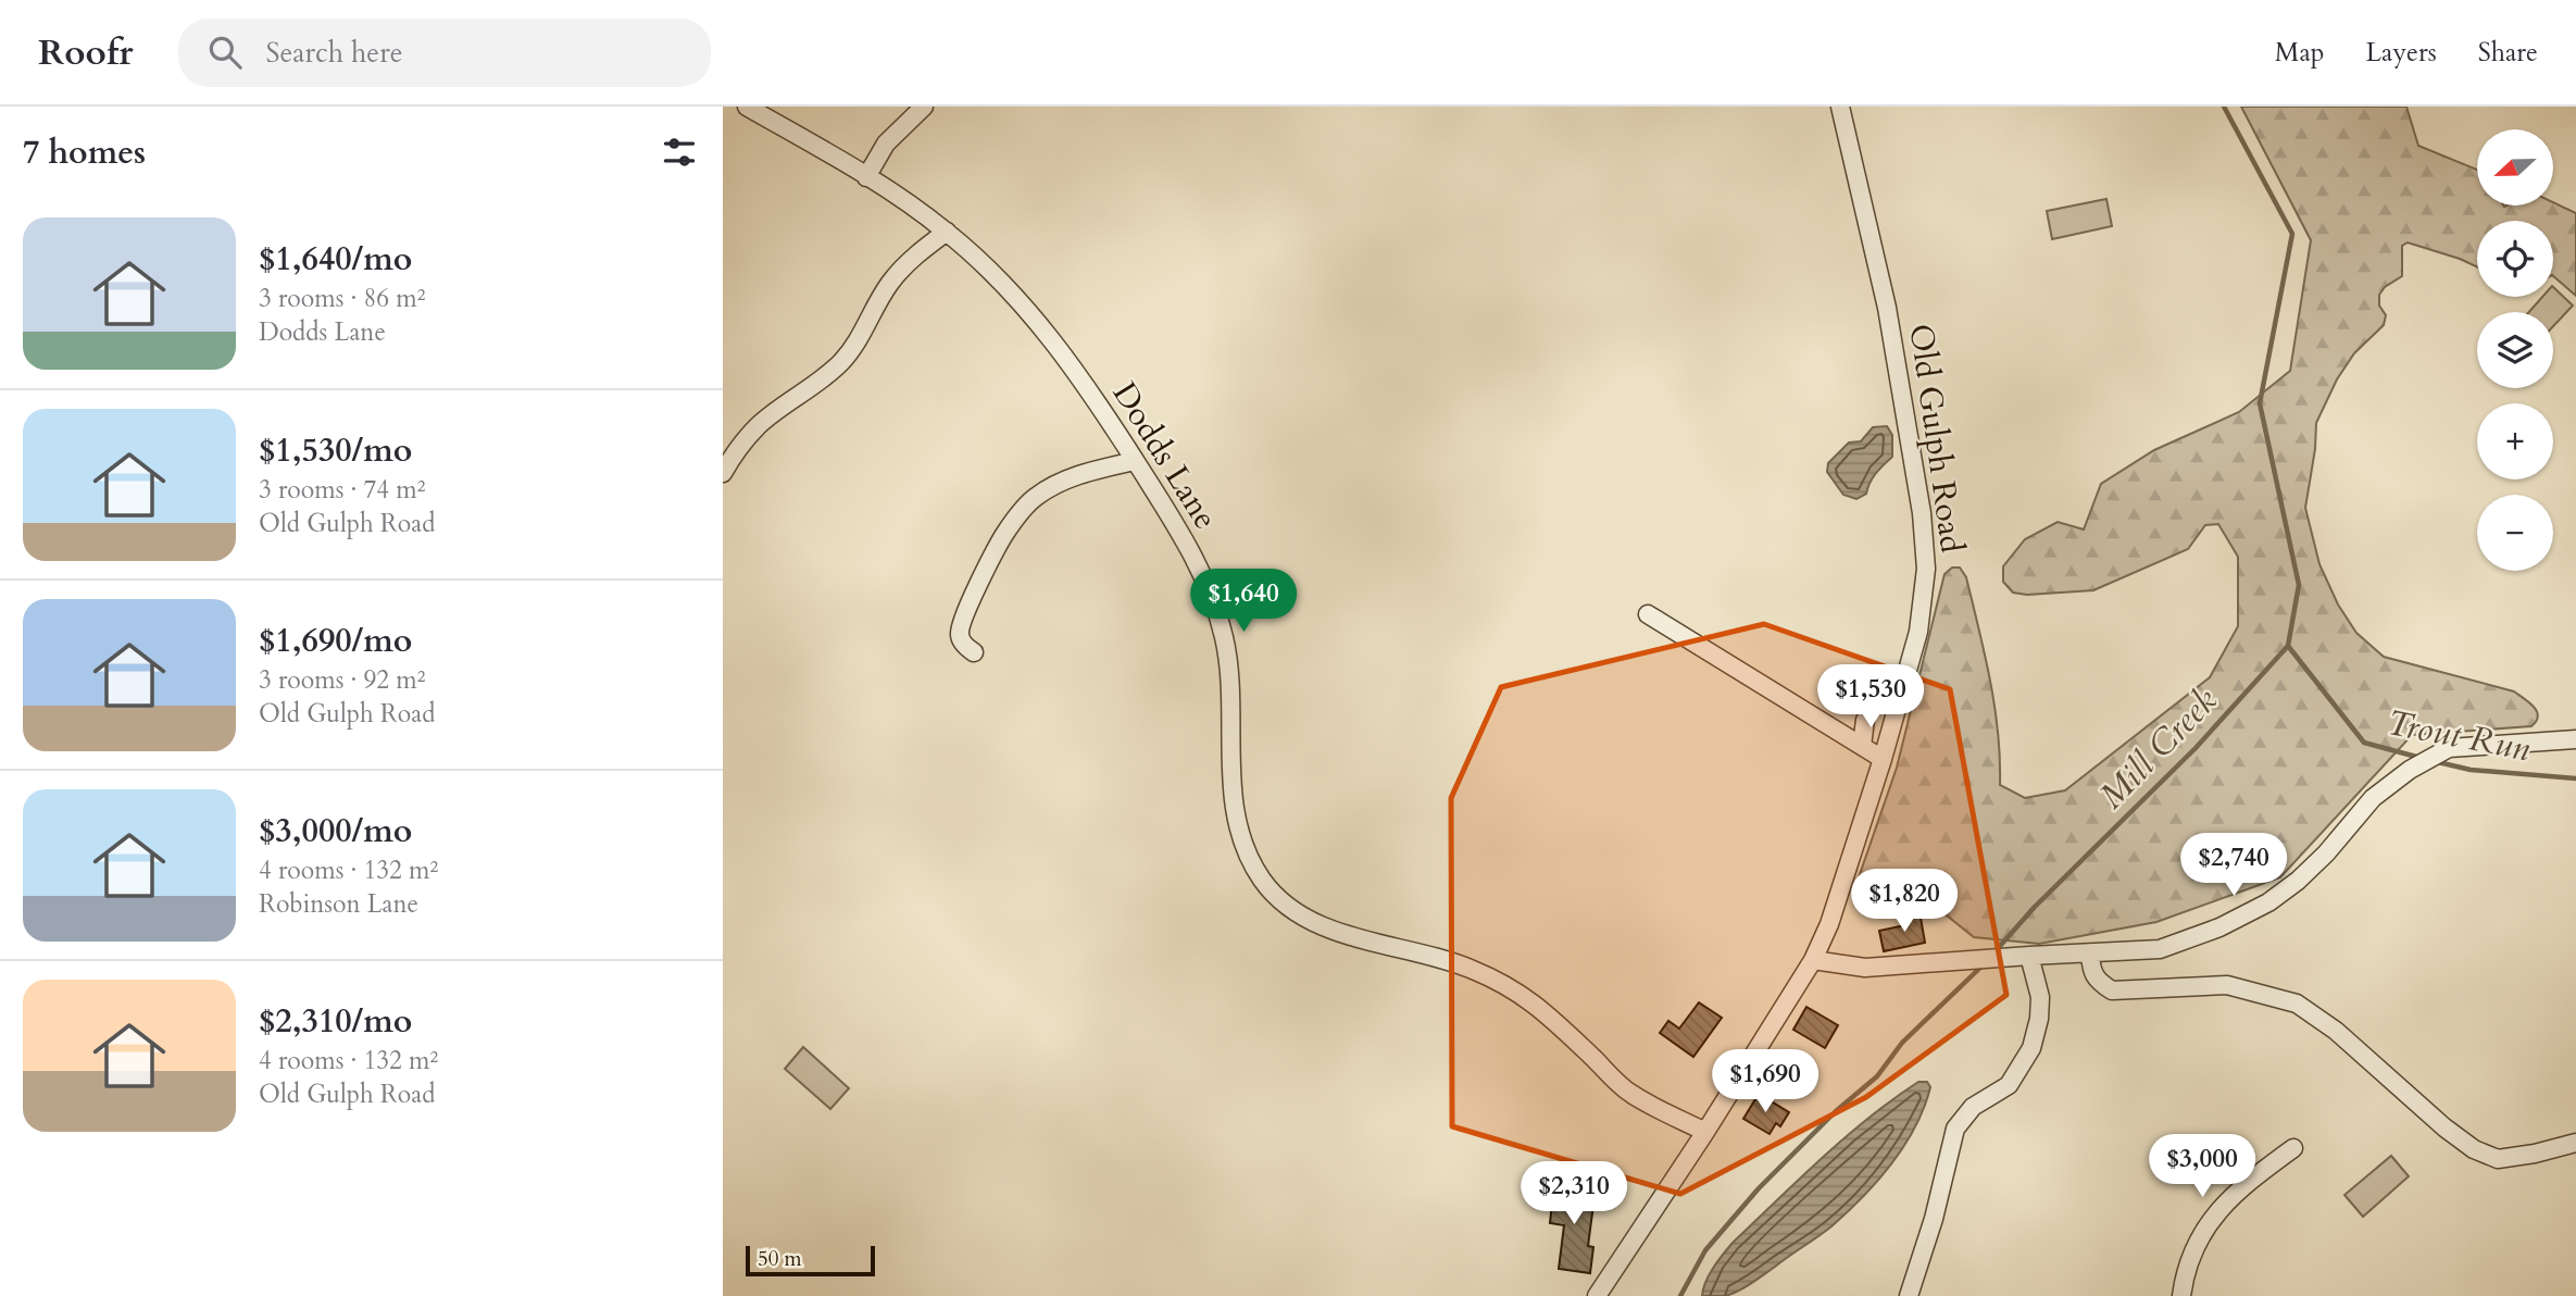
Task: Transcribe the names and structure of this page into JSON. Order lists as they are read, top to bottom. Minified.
{"streets":{"street":["Old Gulph Road","Dodds Lane"]},"crossings":[["Old Gulph Road","Dodds Lane"]],"water":["Trout Run","Mill Creek"],"scale_bar":"50 m","north":"left","page":{"header":"Roofr","search":"Search here","nav":["Map","Layers","Share"],"heading":"7 homes","map_buttons":["+","−"],"list":[{"name":"$1,640/mo","note":"3 rooms · 86 m² · Dodds Lane"},{"name":"$1,530/mo","note":"3 rooms · 74 m² · Old Gulph Road"},{"name":"$1,690/mo","note":"3 rooms · 92 m² · Old Gulph Road"},{"name":"$3,000/mo","note":"4 rooms · 132 m² · Robinson Lane"},{"name":"$2,310/mo","note":"4 rooms · 132 m² · Old Gulph Road"}],"price":["$1,640","$1,530","$2,740","$1,820","$1,690","$3,000","$2,310"],"scale":"50 m"}}
